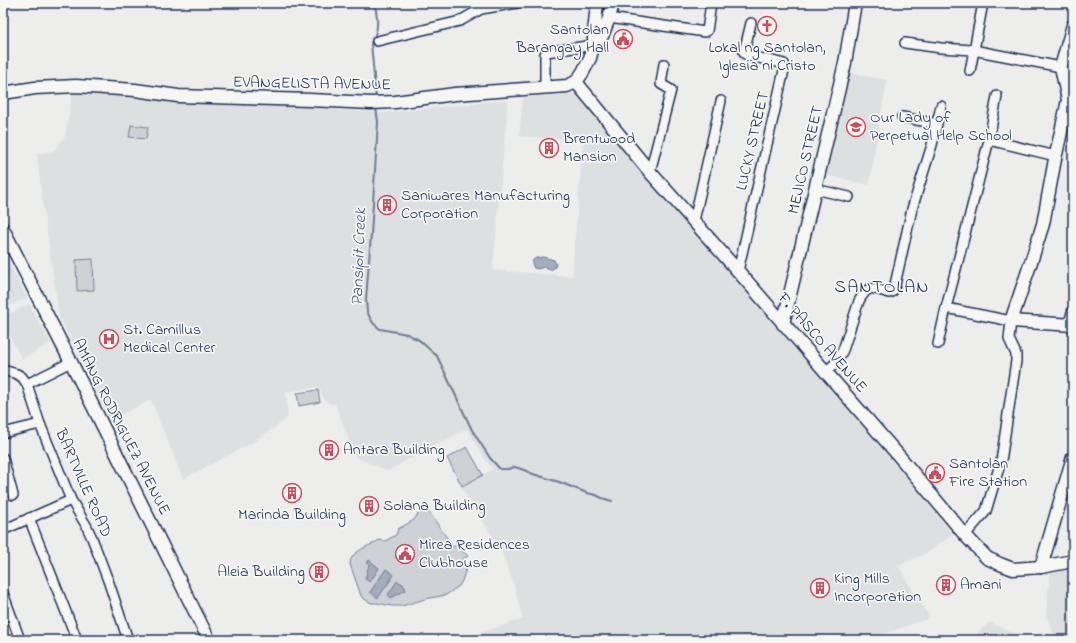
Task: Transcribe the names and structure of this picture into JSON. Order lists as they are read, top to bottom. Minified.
{"streets":{"street":["EVANGELISTA AVENUE","LUCKY STREET","MEJICO STREET","F. PASCO AVENUE","AMANG RODRIGUEZ AVENUE","BARTVILLE ROAD"]},"crossings":[["EVANGELISTA AVENUE","F. PASCO AVENUE"],["LUCKY STREET","F. PASCO AVENUE"],["MEJICO STREET","F. PASCO AVENUE"]],"districts":["SANTOLAN"],"water":["Pansipit Creek"],"places":{"church":["Lokal ng Santolan, Iglesia ni Cristo"],"public building":["Santolan Barangay Hall","Santolan Fire Station","Mirea Residences Clubhouse"],"school or university":["Our Lady of Perpetual Help School"],"building":["Brentwood Mansion","Saniwares Manufacturing Corporation","Antara Building","Marinda Building","Solana Building","Aleia Building","Amani","King Mills Incorporation"],"hospital":["St. Camillus Medical Center"]}}
